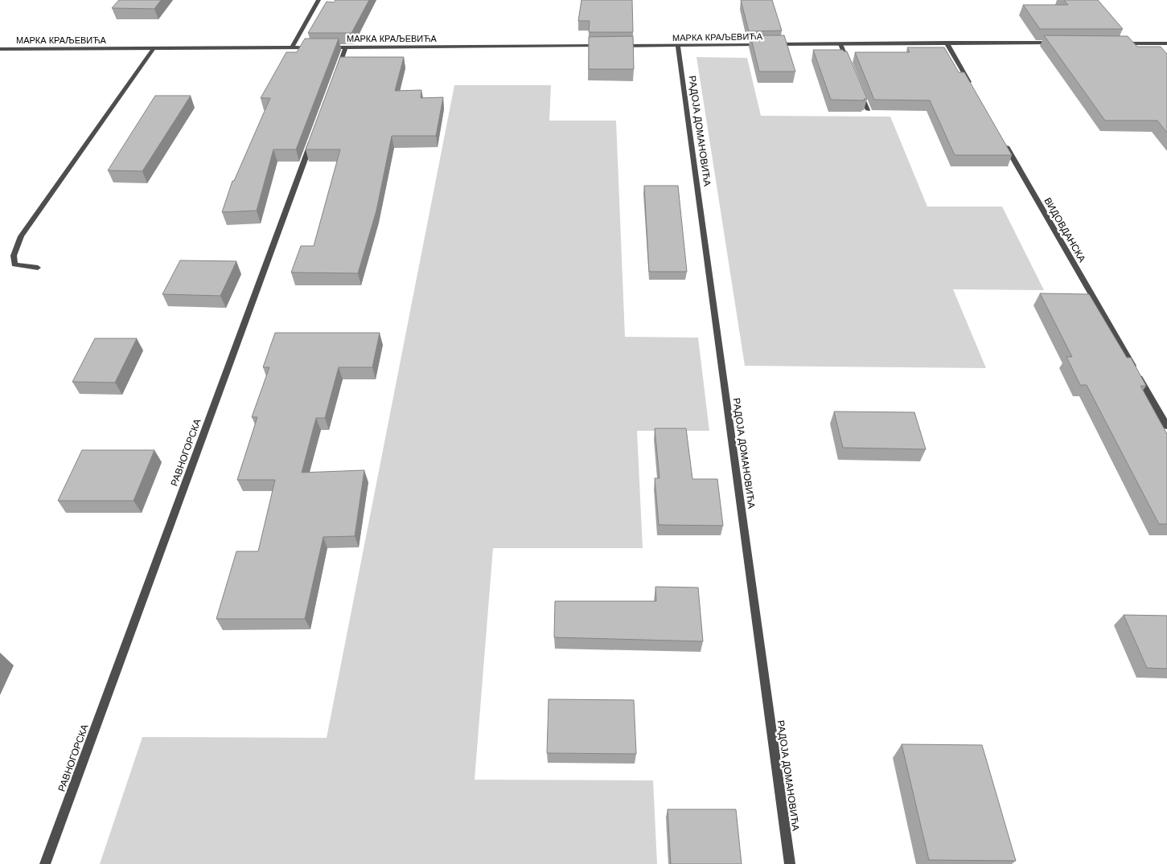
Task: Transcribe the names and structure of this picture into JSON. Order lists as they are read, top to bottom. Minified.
{"streets":{"street":["МАРКА КРАЉЕВИЋА","РАДОЈА ДОМАНОВИЋА","ВИДОВДАНСКА","РАВНОГОРСКА"]},"crossings":[["МАРКА КРАЉЕВИЋА","РАДОЈА ДОМАНОВИЋА"]]}
